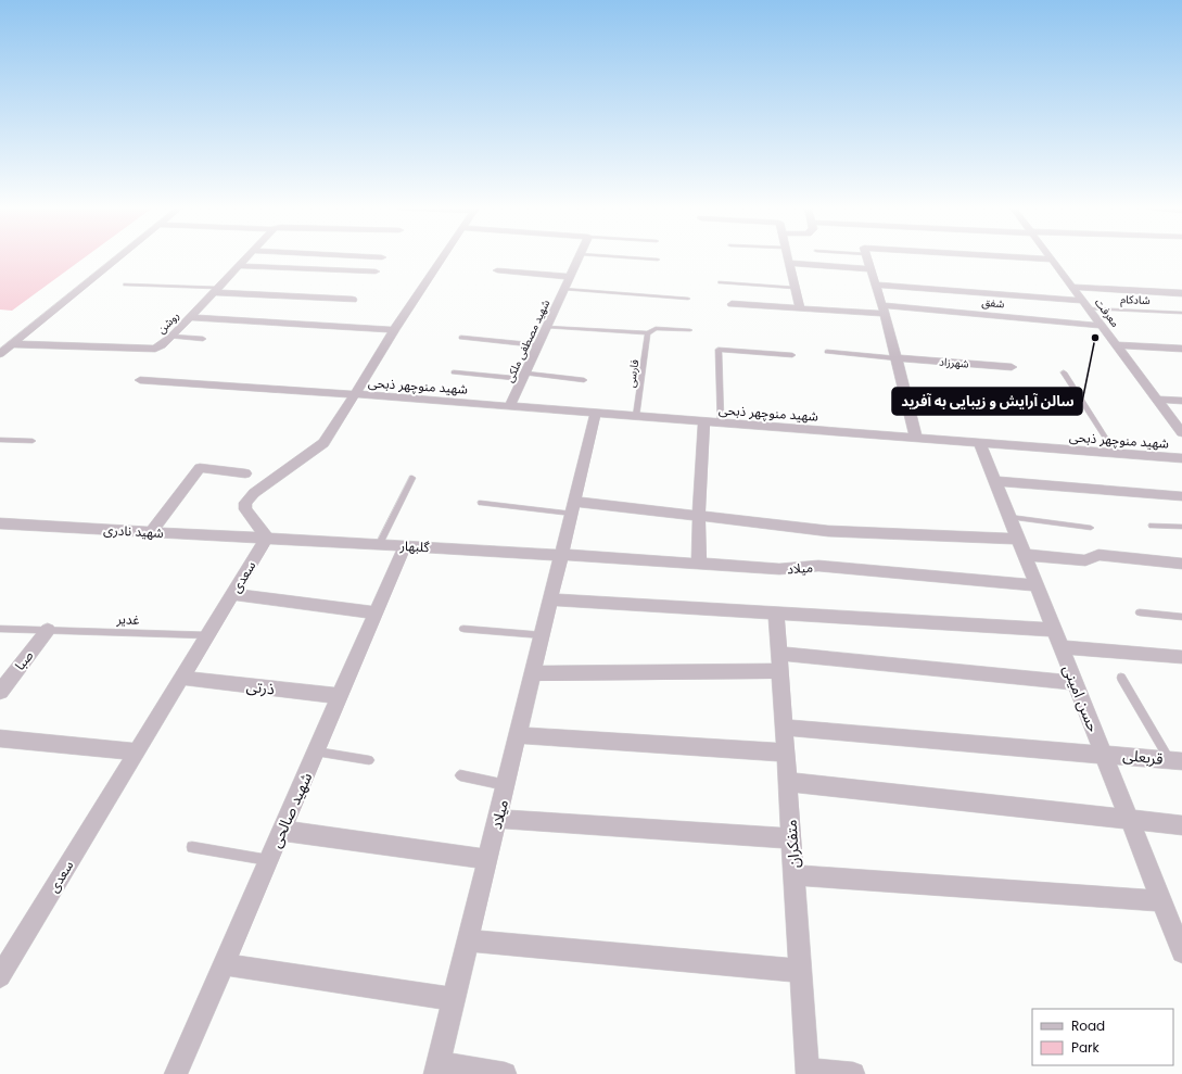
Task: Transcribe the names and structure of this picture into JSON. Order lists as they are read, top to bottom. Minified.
{"streets":{"street":["شفق","معرفت","روشن","شهید مصطفی ملکی","شهرزاد","شهید منوچهر ذبحی","شهید نادری","گلبهار","میلاد","سعدی","صبا","ذرتی","حسن امینی","قربعلی","شهید صالحی","متفکران"],"lane":["شادکام","فارسی","غدیر"]},"crossings":[["شادکام","معرفت"],["شفق","معرفت"],["شهید مصطفی ملکی","شهید منوچهر ذبحی"],["فارسی","شهید منوچهر ذبحی"],["شهید منوچهر ذبحی","میلاد"],["شهید منوچهر ذبحی","حسن امینی"],["شهید نادری","گلبهار"],["شهید نادری","سعدی"],["گلبهار","میلاد"],["گلبهار","سعدی"],["گلبهار","شهید صالحی"],["میلاد","حسن امینی"],["سعدی","غدیر"],["سعدی","ذرتی"],["غدیر","صبا"],["ذرتی","شهید صالحی"],["حسن امینی","قربعلی"],["قربعلی","متفکران"]],"places":["سالن آرایش و زیبایی به آفرید"],"legend":["Road","Park"]}
